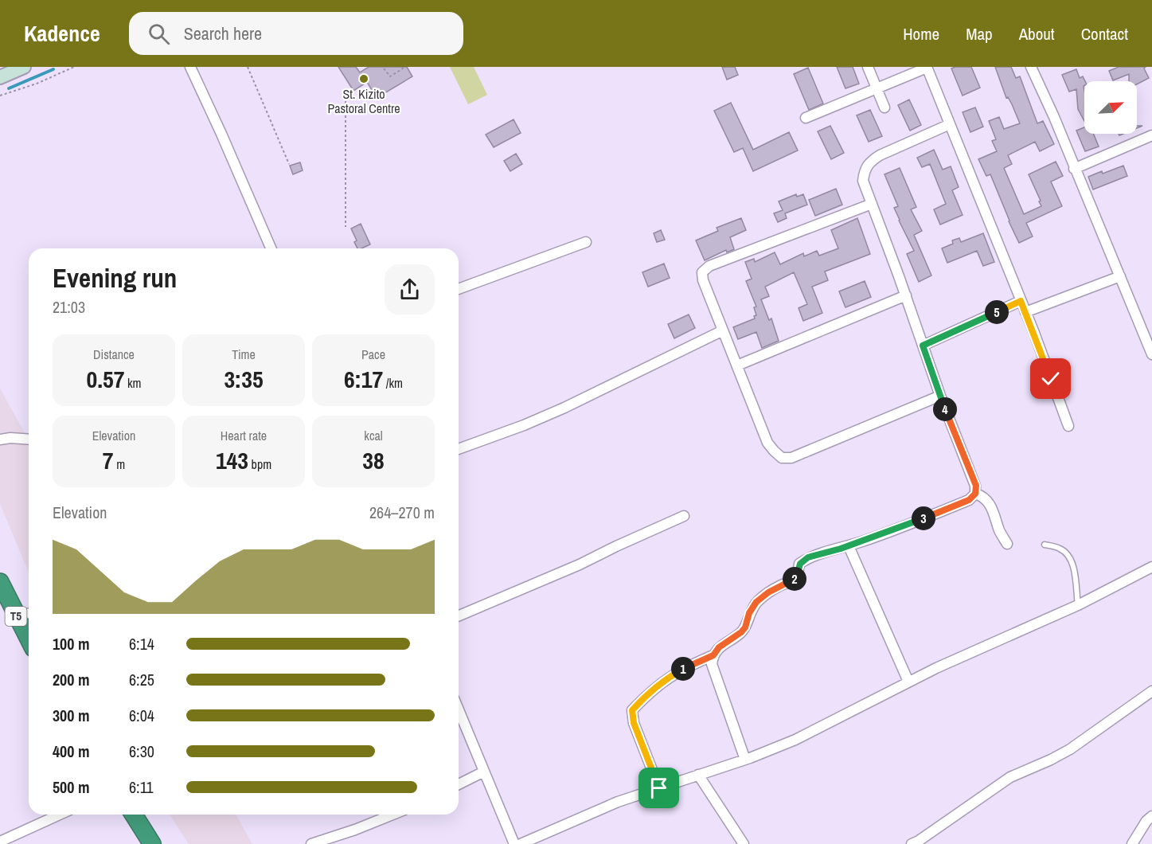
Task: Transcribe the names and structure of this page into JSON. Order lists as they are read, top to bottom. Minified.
{"streets":{"highway":["T5"]},"places":["St. Kizito Pastoral Centre"],"north":"top right","page":{"header":"Kadence","search":"Search here","nav":["Home","Map","About","Contact"],"heading":["Evening run","21:03"],"pins":["5","4","3","2","1"],"stats":[["Distance","0.57 km"],["Time","3:35"],["Pace","6:17 /km"],["Elevation","7 m"],["Heart rate","143 bpm"],["kcal","38"]],"chart":["Elevation","264–270 m"],"list":[{"name":"100 m","note":"6:14"},{"name":"200 m","note":"6:25"},{"name":"300 m","note":"6:04"},{"name":"400 m","note":"6:30"},{"name":"500 m","note":"6:11"}]}}
